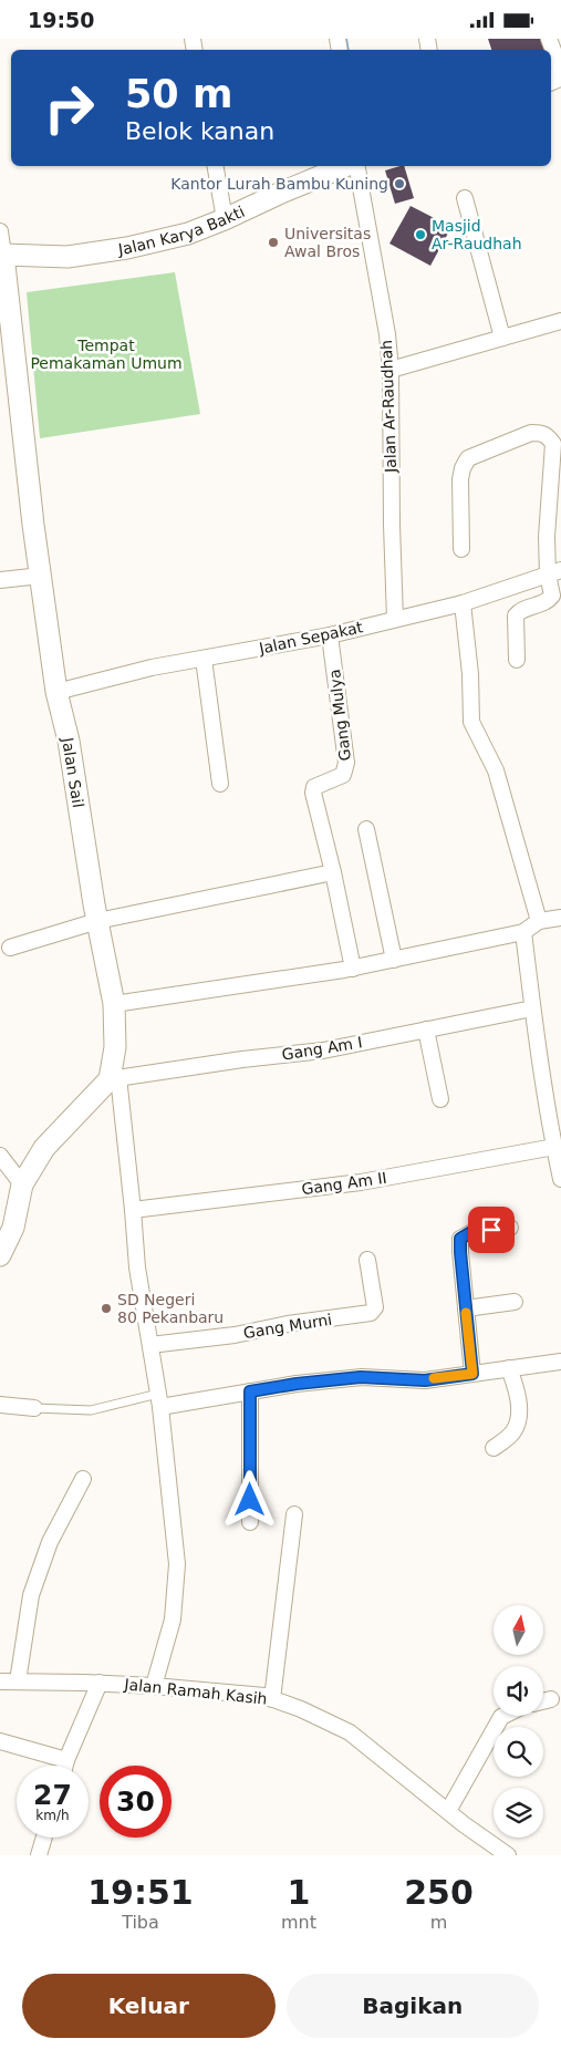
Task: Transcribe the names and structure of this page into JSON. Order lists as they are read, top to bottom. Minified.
{"streets":{"street":["Jalan Karya Bakti","Jalan Ar-Raudhah","Jalan Sepakat","Gang Mulya","Jalan Sail","Gang Am I","Gang Am II","Gang Murni","Jalan Ramah Kasih"]},"crossings":[["Jalan Karya Bakti","Jalan Sail"],["Jalan Ar-Raudhah","Jalan Sepakat"],["Jalan Sepakat","Gang Mulya"],["Jalan Sepakat","Jalan Sail"],["Jalan Sail","Gang Am I"]],"parks":["Tempat Pemakaman Umum"],"places":["Kantor Lurah Bambu Kuning","Masjid Ar-Raudhah","Universitas Awal Bros","SD Negeri 80 Pekanbaru"],"north":"top","page":{"status":"19:50","turn":["50 m","Belok kanan"],"speed":"27 km/h","limit":"30","eta":["19:51","Tiba","1","mnt","250","m"],"buttons":["Keluar","Bagikan"]}}
